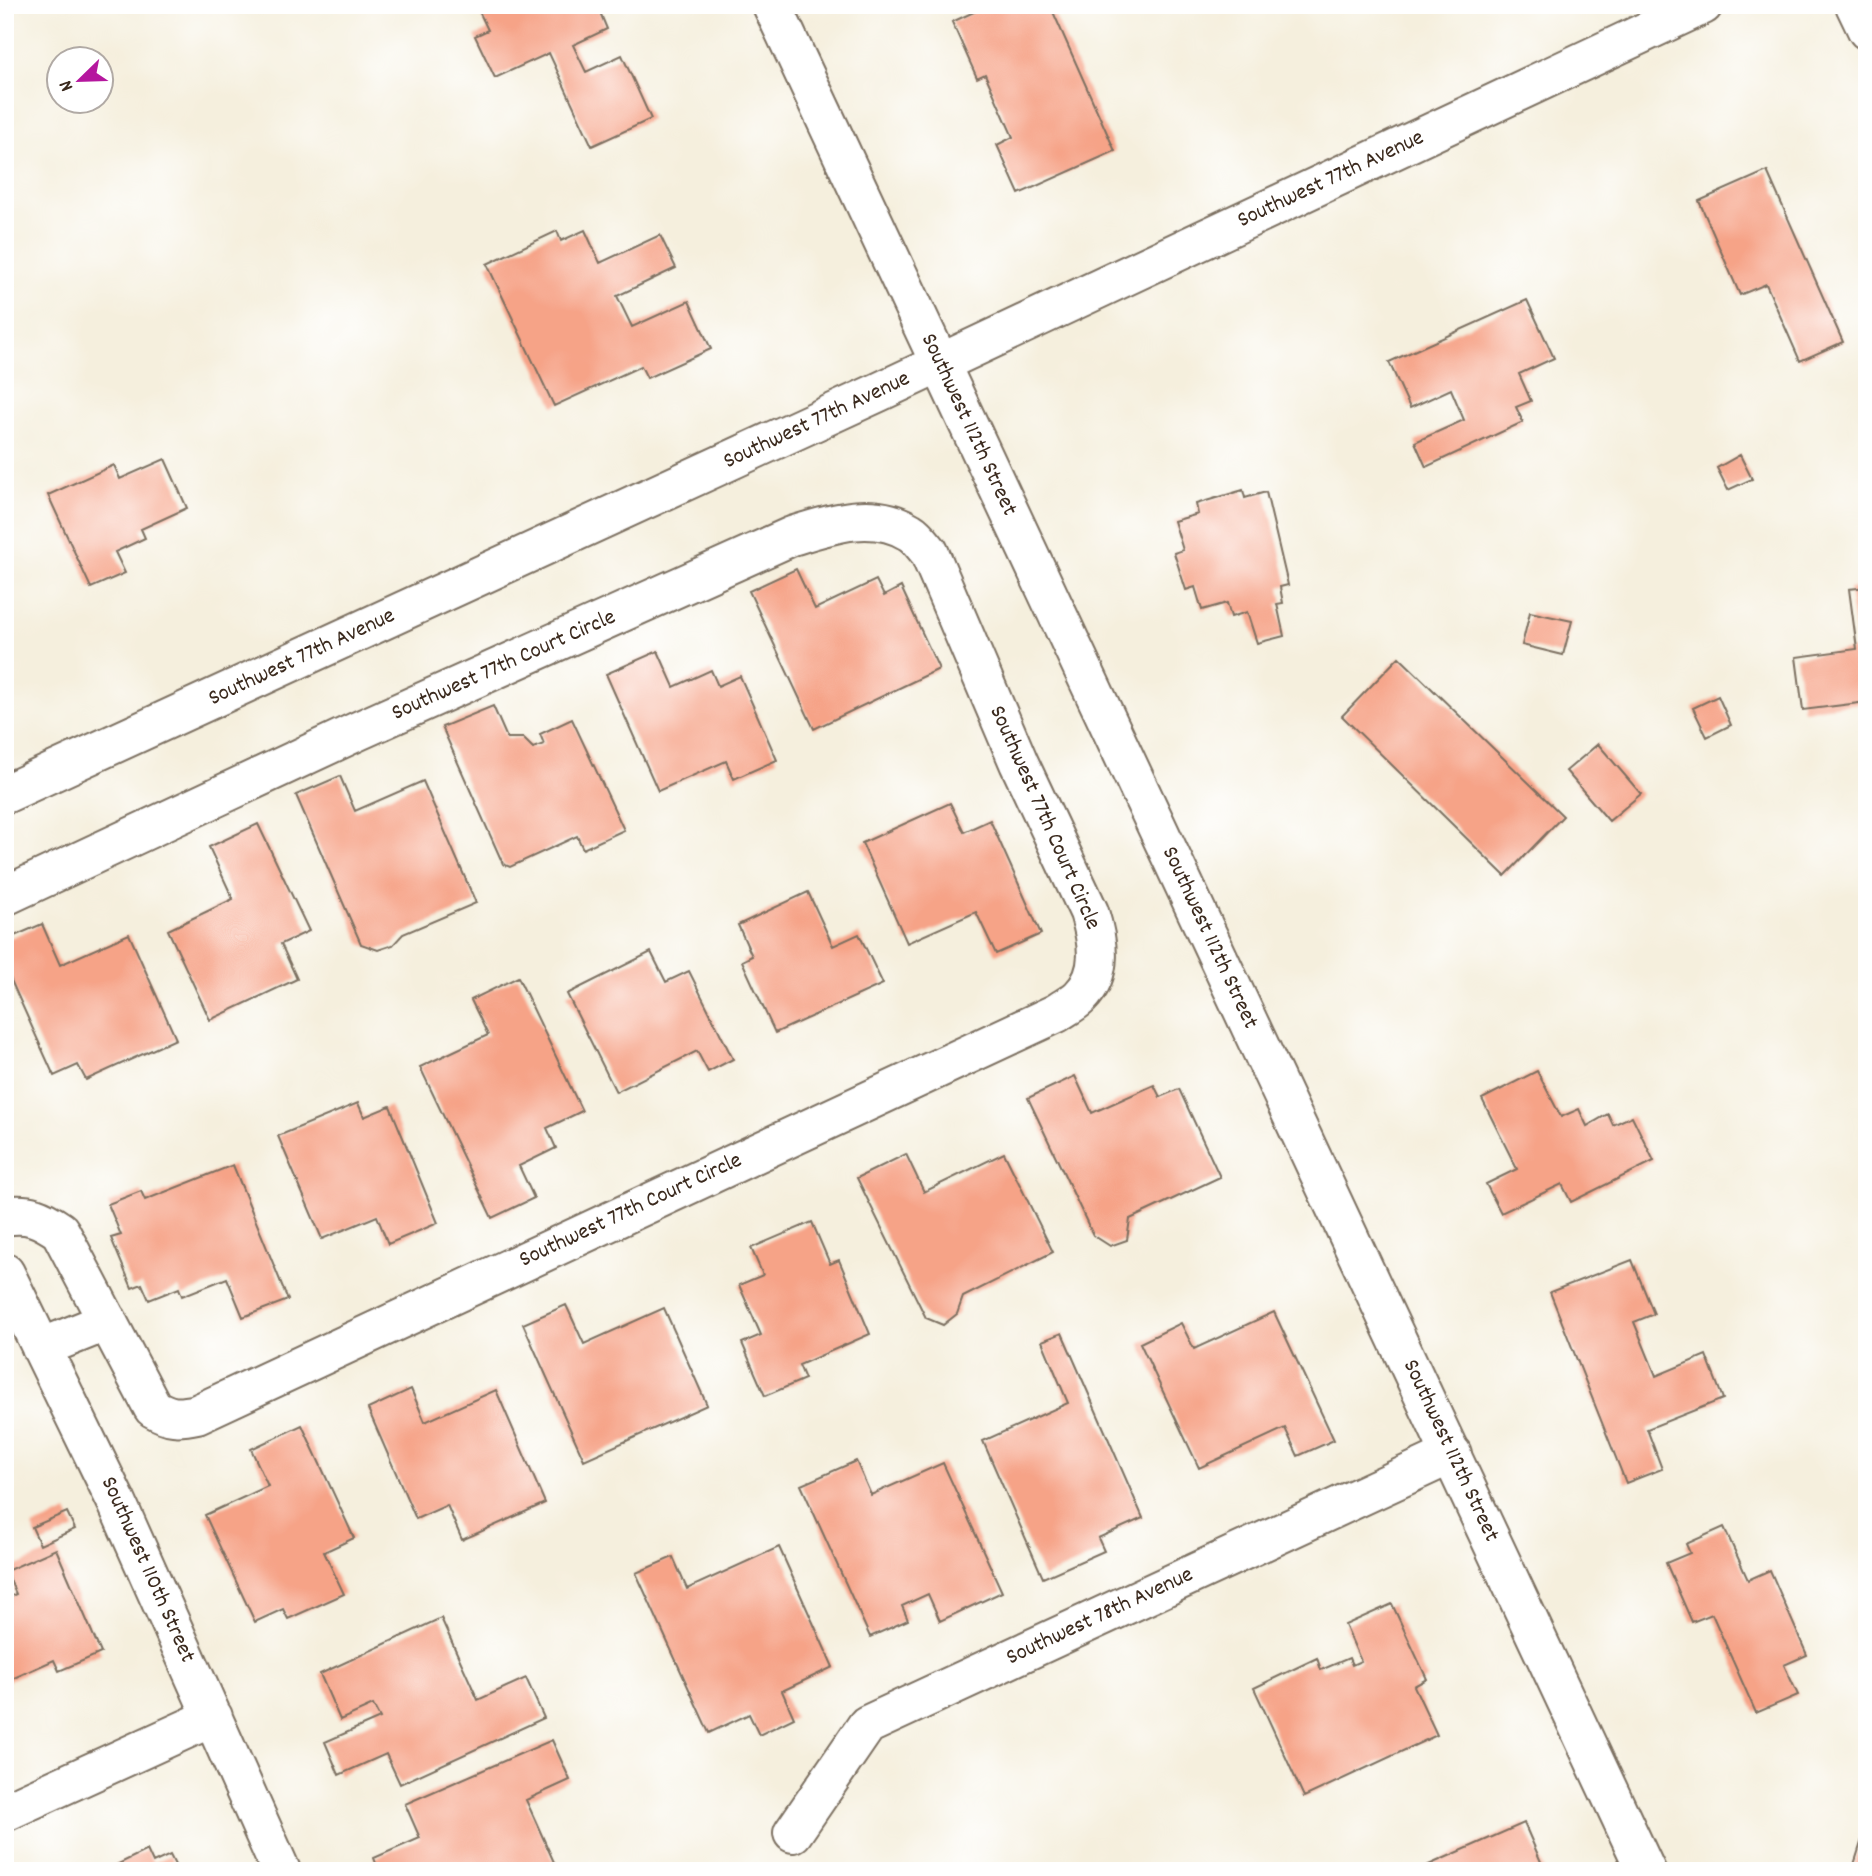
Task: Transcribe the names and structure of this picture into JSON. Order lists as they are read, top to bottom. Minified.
{"streets":{"street":["Southwest 77th Avenue","Southwest 112th Street","Southwest 77th Court Circle","Southwest 110th Street","Southwest 78th Avenue"]},"crossings":[["Southwest 77th Avenue","Southwest 112th Street"],["Southwest 112th Street","Southwest 78th Avenue"]],"north":"bottom left"}
